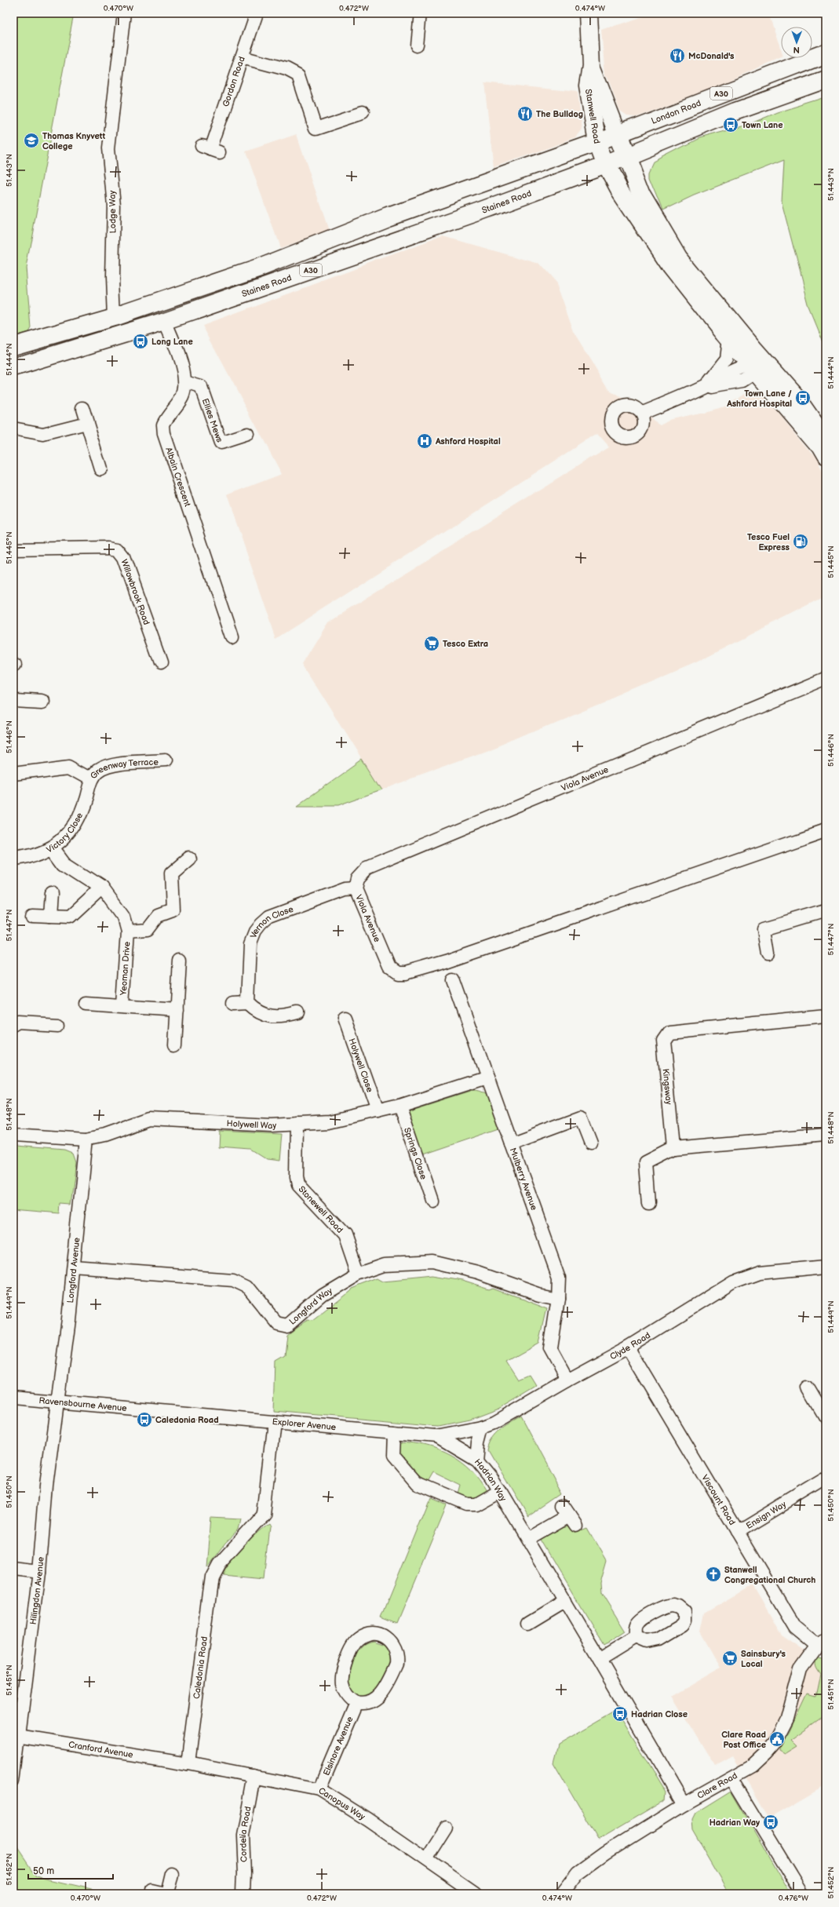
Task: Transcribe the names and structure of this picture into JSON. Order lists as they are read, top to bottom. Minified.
{"streets":{"main road":["A30","London Road","Stanwell Road","Staines Road"],"street":["Gordon Road","Lodge Way","Ellies Mews","Albain Crescent","Willowbrook Road","Greenway Terrace","Viola Avenue","Victory Close","Vernon Close","Yeoman Drive","Holywell Close","Kingsway","Holywell Way","Springs Close","Mulberry Avenue","Stonewell Road","Longford Avenue","Longford Way","Clyde Road","Ravensbourne Avenue","Explorer Avenue","Hadrian Way","Viscount Road","Ensign Way","Hilingdon Avenue","Caledonia Road","Elsinore Avenue","Cranford Avenue","Clare Road","Canopus Way","Cordelia Road"]},"crossings":[["A30","London Road"],["A30","Stanwell Road"],["A30","Staines Road"],["A30","Lodge Way"],["London Road","Stanwell Road"],["Stanwell Road","Staines Road"],["Staines Road","Albain Crescent"],["Ellies Mews","Albain Crescent"],["Greenway Terrace","Victory Close"],["Viola Avenue","Vernon Close"],["Victory Close","Yeoman Drive"],["Holywell Close","Holywell Way"],["Holywell Way","Springs Close"],["Holywell Way","Mulberry Avenue"],["Holywell Way","Stonewell Road"],["Holywell Way","Longford Avenue"],["Mulberry Avenue","Longford Way"],["Mulberry Avenue","Clyde Road"],["Stonewell Road","Longford Way"],["Longford Avenue","Longford Way"],["Longford Avenue","Ravensbourne Avenue"],["Longford Avenue","Hilingdon Avenue"],["Clyde Road","Explorer Avenue"],["Clyde Road","Hadrian Way"],["Clyde Road","Viscount Road"],["Ravensbourne Avenue","Explorer Avenue"],["Ravensbourne Avenue","Hilingdon Avenue"],["Explorer Avenue","Hadrian Way"],["Explorer Avenue","Caledonia Road"],["Hadrian Way","Clare Road"],["Viscount Road","Ensign Way"],["Viscount Road","Clare Road"],["Hilingdon Avenue","Cranford Avenue"],["Caledonia Road","Cranford Avenue"],["Caledonia Road","Canopus Way"],["Elsinore Avenue","Canopus Way"],["Cranford Avenue","Canopus Way"],["Canopus Way","Cordelia Road"]],"places":{"restaurant":["McDonald's","The Bulldog"],"bus stop":["Town Lane","Long Lane","Town Lane / Ashford Hospital","Caledonia Road","Hadrian Close","Hadrian Way"],"school or university":["Thomas Knyvett College"],"hospital":["Ashford Hospital"],"fuel station":["Tesco Fuel Express"],"supermarket":["Tesco Extra","Sainsbury's Local"],"church":["Stanwell Congregational Church"],"public building":["Clare Road Post Office"]},"scale_bar":"50 m","north":"bottom","coordinates":["0.470°W","0.472°W","0.474°W","51.443°N","51.444°N","51.445°N","51.446°N","51.447°N","51.448°N","51.449°N","51.450°N","51.451°N","51.452°N","0.476°W"]}
